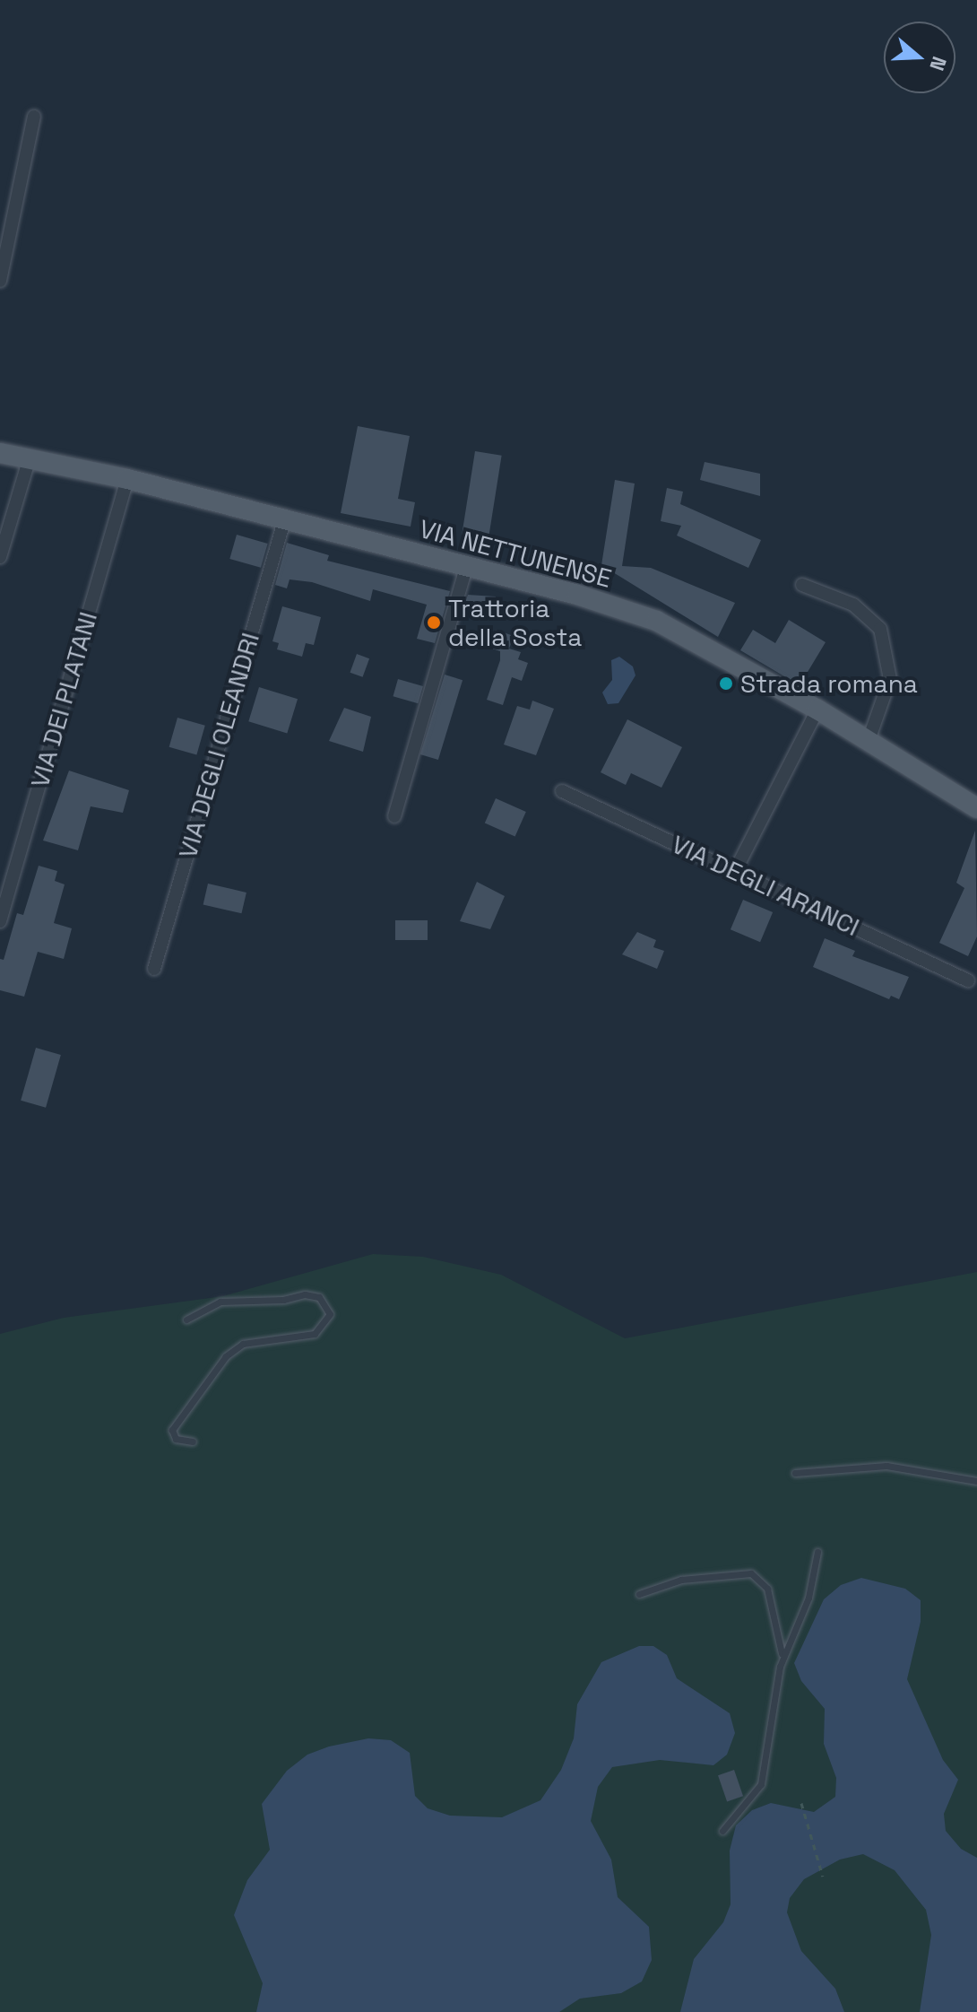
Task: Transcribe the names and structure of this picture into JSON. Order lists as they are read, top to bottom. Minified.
{"streets":{"main road":["VIA NETTUNENSE"],"street":["VIA DEI PLATANI","VIA DEGLI OLEANDRI","VIA DEGLI ARANCI"]},"crossings":[["VIA NETTUNENSE","VIA DEI PLATANI"],["VIA NETTUNENSE","VIA DEGLI OLEANDRI"]],"places":["Trattoria della Sosta","Strada romana"],"north":"right"}
